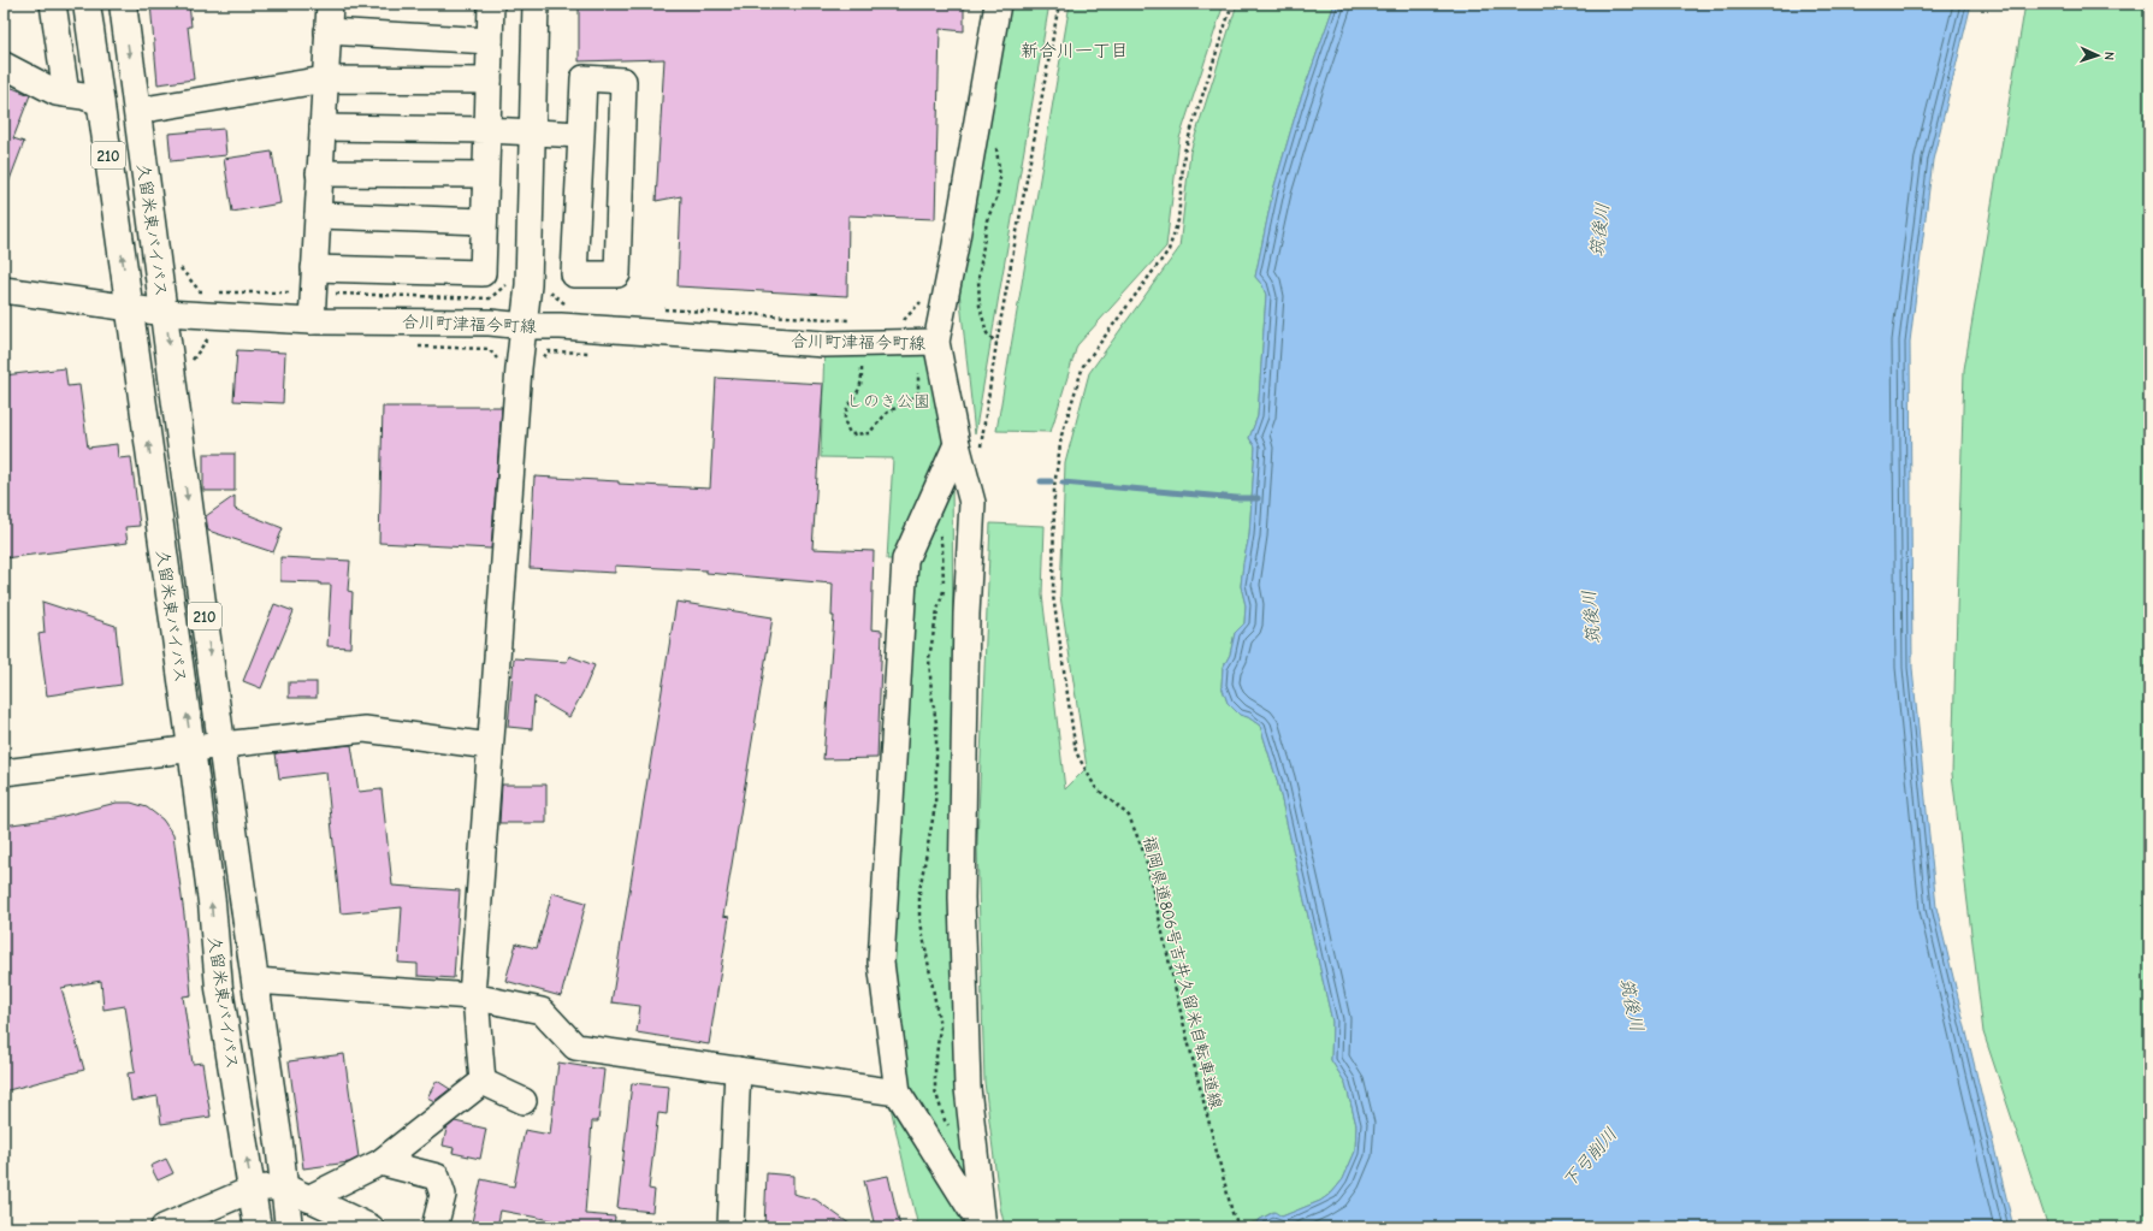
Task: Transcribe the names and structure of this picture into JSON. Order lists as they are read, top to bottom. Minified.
{"streets":{"highway":["210","久留米東バイパス"],"street":["合川町津福今町線"],"path":["福岡県道806号吉井久留米自転車道線"]},"crossings":[["久留米東バイパス","合川町津福今町線"]],"districts":["新合川一丁目"],"water":["筑後川","下弓削川"],"parks":["しのき公園"],"north":"right"}
